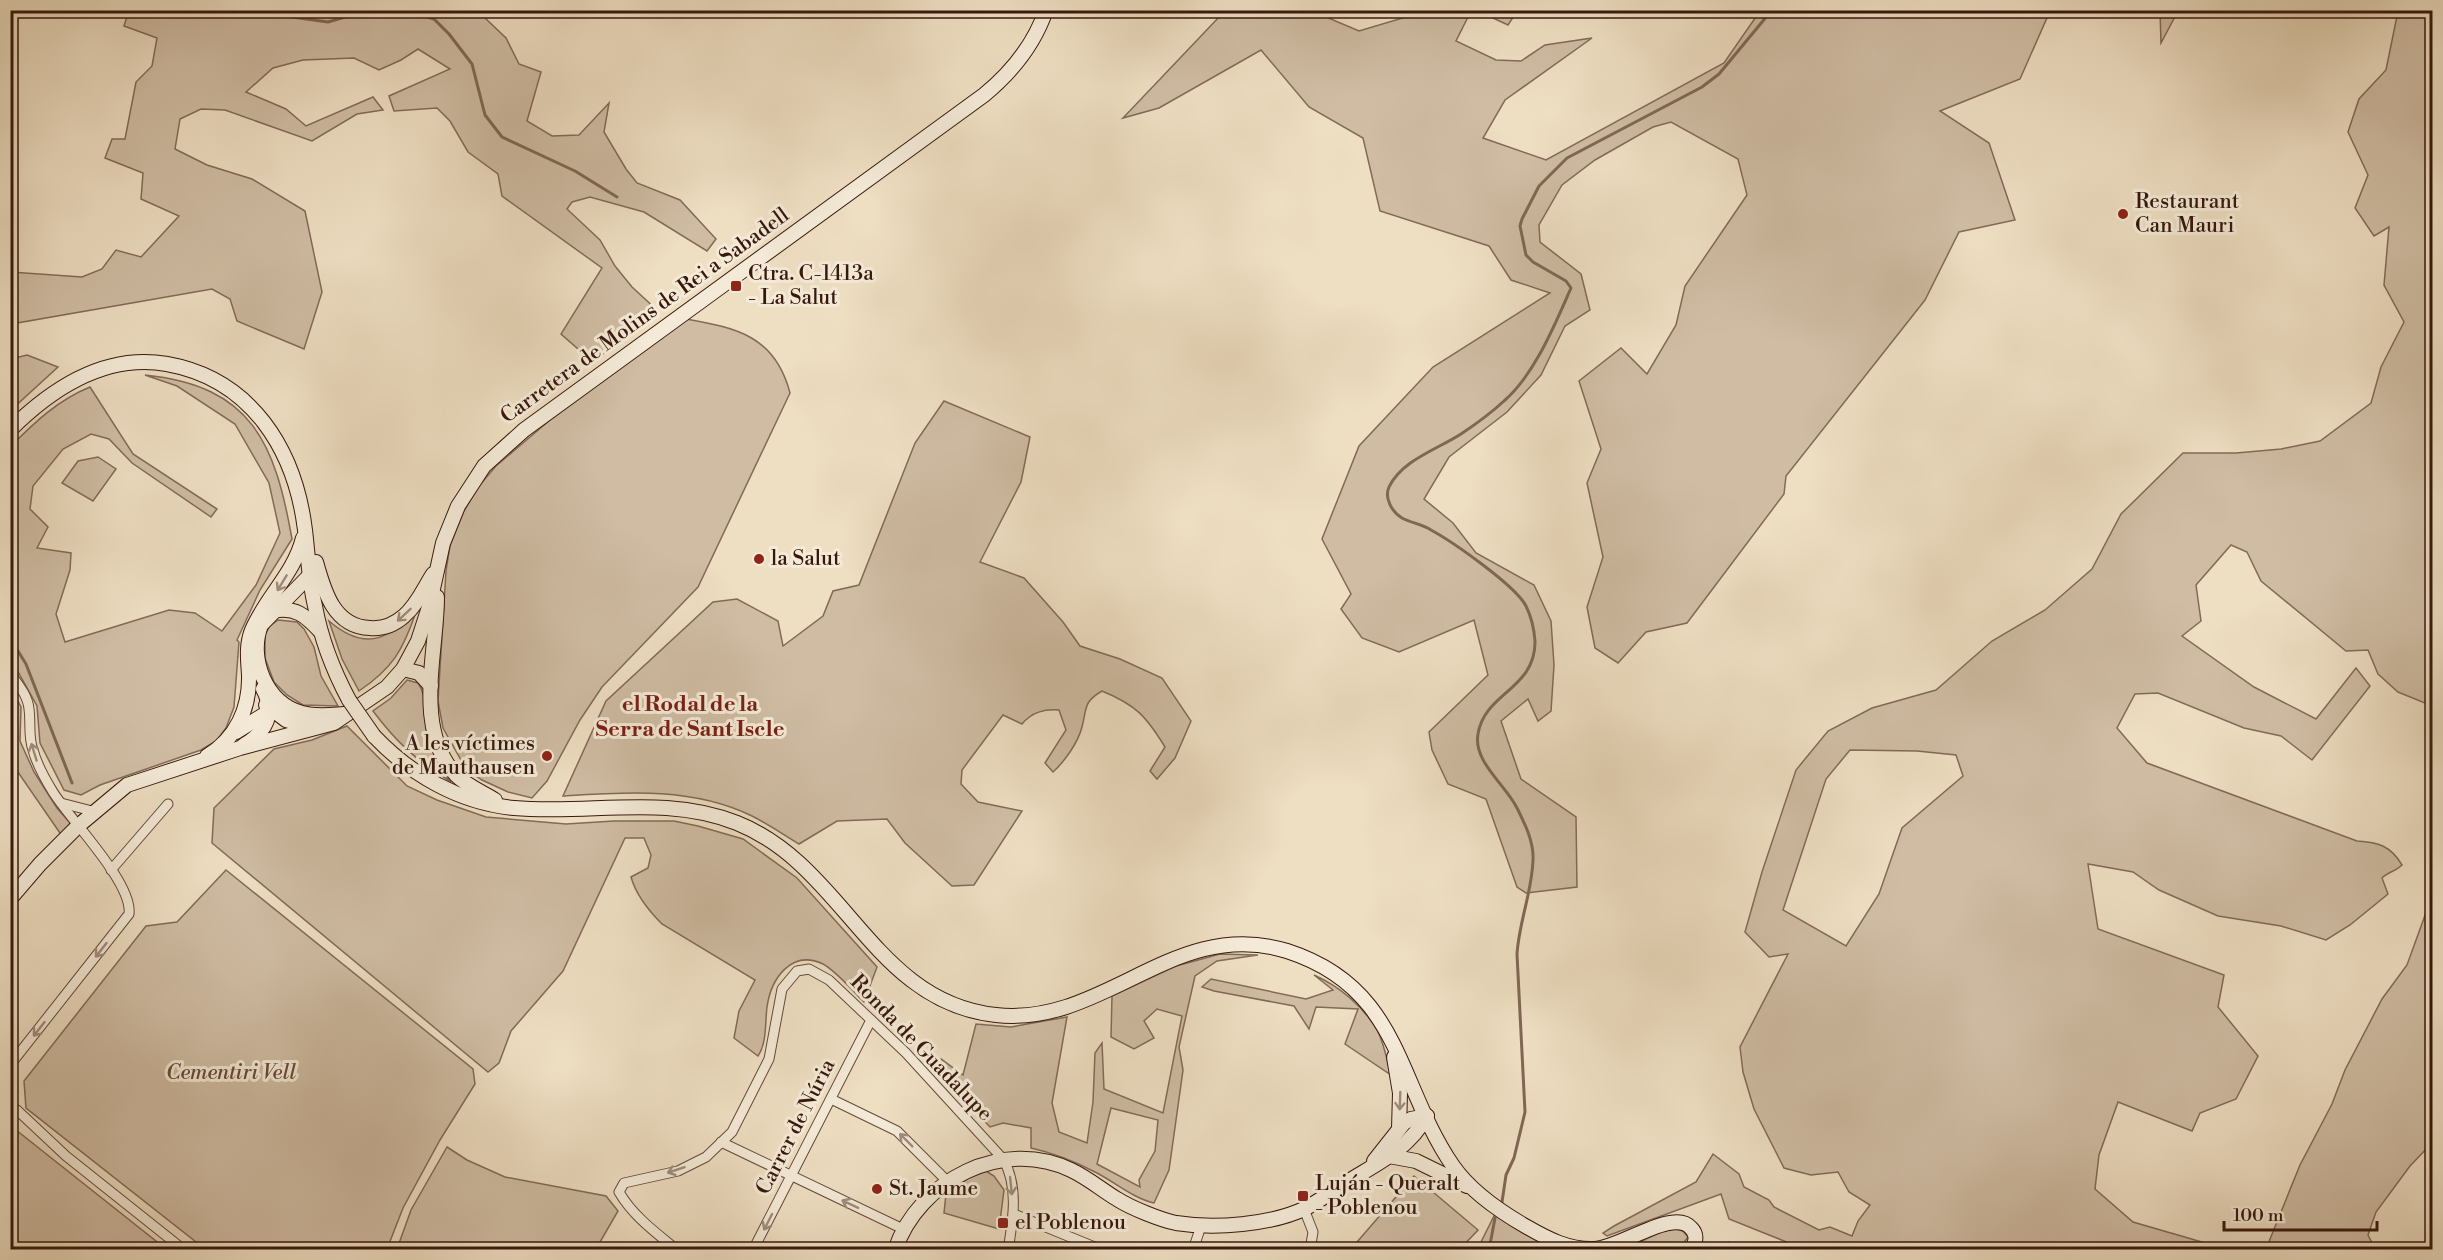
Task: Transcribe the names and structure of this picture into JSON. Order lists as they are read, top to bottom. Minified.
{"streets":{"main road":["Carretera de Molins de Rei a Sabadell"],"street":["Ronda de Guadalupe","Carrer de Núria"]},"crossings":[["Ronda de Guadalupe","Carrer de Núria"]],"districts":["el Rodal de la Serra de Sant Iscle"],"parks":["Cementiri Vell"],"places":{"other":["Restaurant Can Mauri","la Salut","A les víctimes de Mauthausen","St. Jaume"],"transit":["Ctra. C-1413a - La Salut","Luján - Queralt - Poblenou","el Poblenou"]},"scale_bar":"100 m"}
